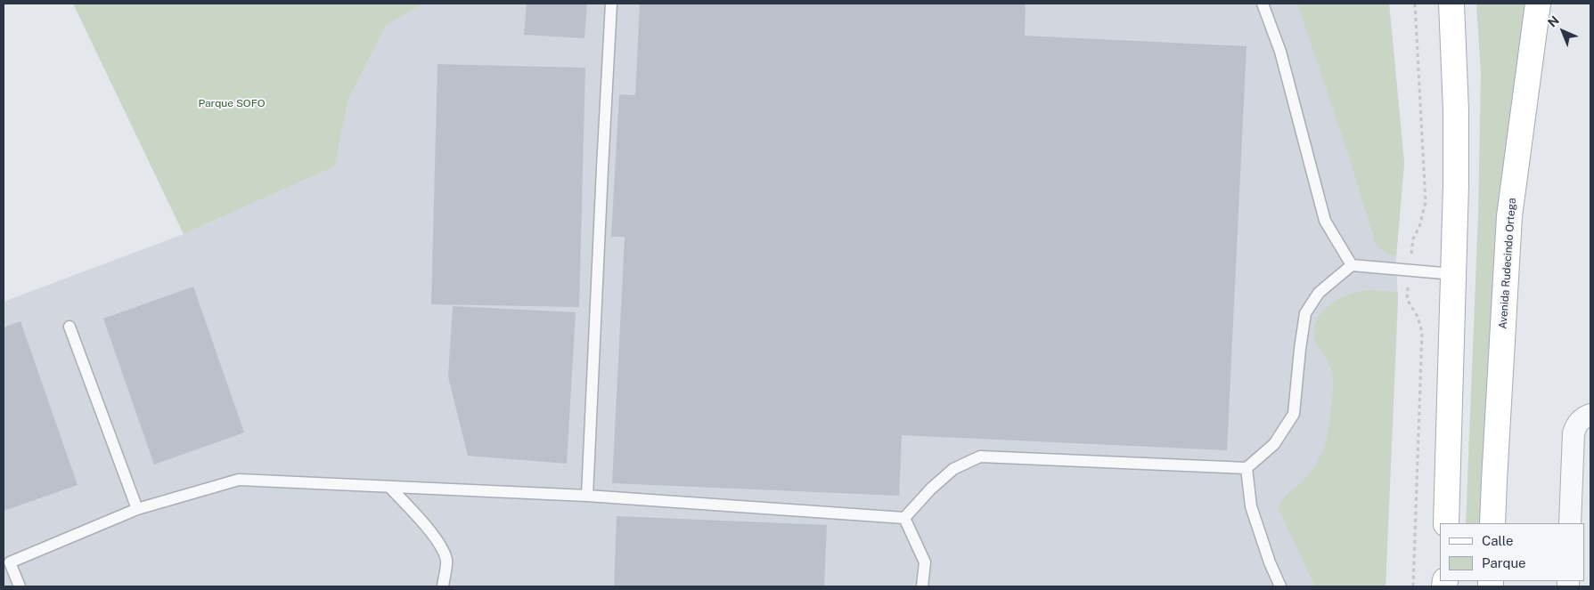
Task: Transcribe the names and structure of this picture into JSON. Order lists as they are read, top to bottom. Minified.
{"streets":{"main road":["Avenida Rudecindo Ortega"]},"parks":["Parque SOFO"],"legend":["Calle","Parque"],"north":"top left"}
